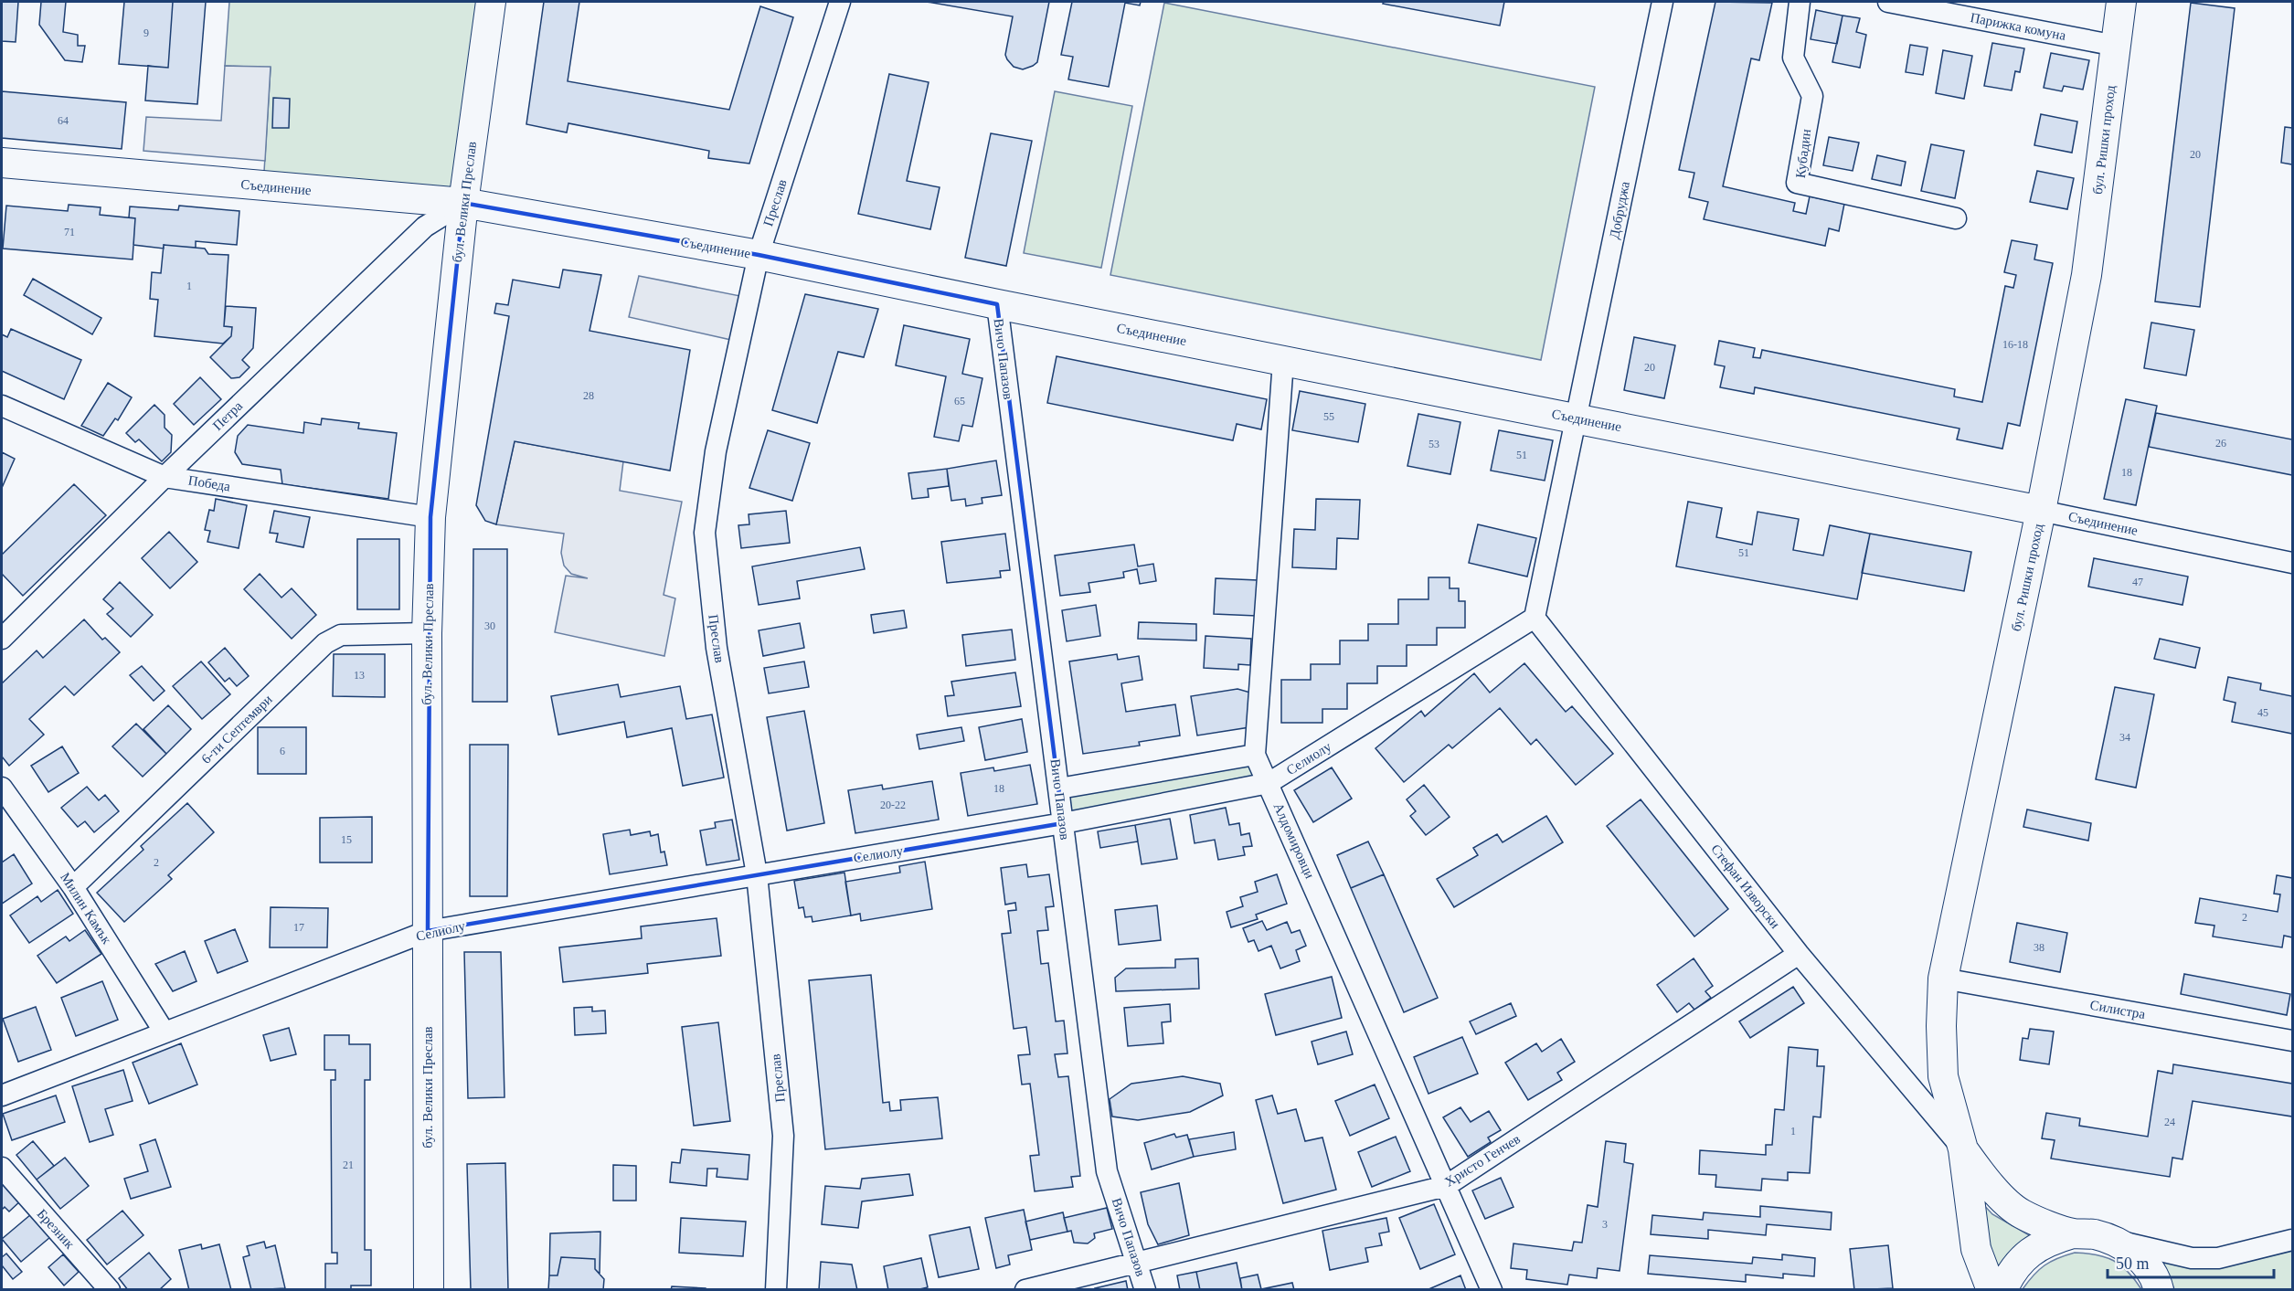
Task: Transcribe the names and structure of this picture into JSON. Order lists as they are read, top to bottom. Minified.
{"streets":{"main road":["бул. Ришки проход","Съединение","бул. Велики Преслав"],"street":["Парижка комуна","Кубадин","Преслав","Добруджа","Вичо Папазов","Петра","Победа","6-ти Септември","Селиолу","Алдомировци","Стефан Изворски","Милин Камък","Силистра","Христо Генчев","Брезник"]},"crossings":[["Парижка комуна","бул. Ришки проход"],["бул. Ришки проход","Съединение"],["бул. Ришки проход","Стефан Изворски"],["бул. Ришки проход","Силистра"],["Съединение","бул. Велики Преслав"],["Съединение","Преслав"],["Съединение","Добруджа"],["Съединение","Вичо Папазов"],["Съединение","Петра"],["Съединение","Алдомировци"],["бул. Велики Преслав","Петра"],["бул. Велики Преслав","Победа"],["бул. Велики Преслав","6-ти Септември"],["бул. Велики Преслав","Селиолу"],["Преслав","Селиолу"],["Вичо Папазов","Селиолу"],["Вичо Папазов","Христо Генчев"],["Петра","Победа"],["6-ти Септември","Милин Камък"],["Селиолу","Алдомировци"],["Селиолу","Стефан Изворски"],["Селиолу","Милин Камък"],["Алдомировци","Христо Генчев"],["Стефан Изворски","Христо Генчев"]],"house_numbers":["9","64","20","71","1","16-18","20","28","65","55","26","53","51","18","51","47","30","13","45","34","6","18","20-22","15","2","2","17","38","24","1","21","3"],"scale_bar":"50 m"}
